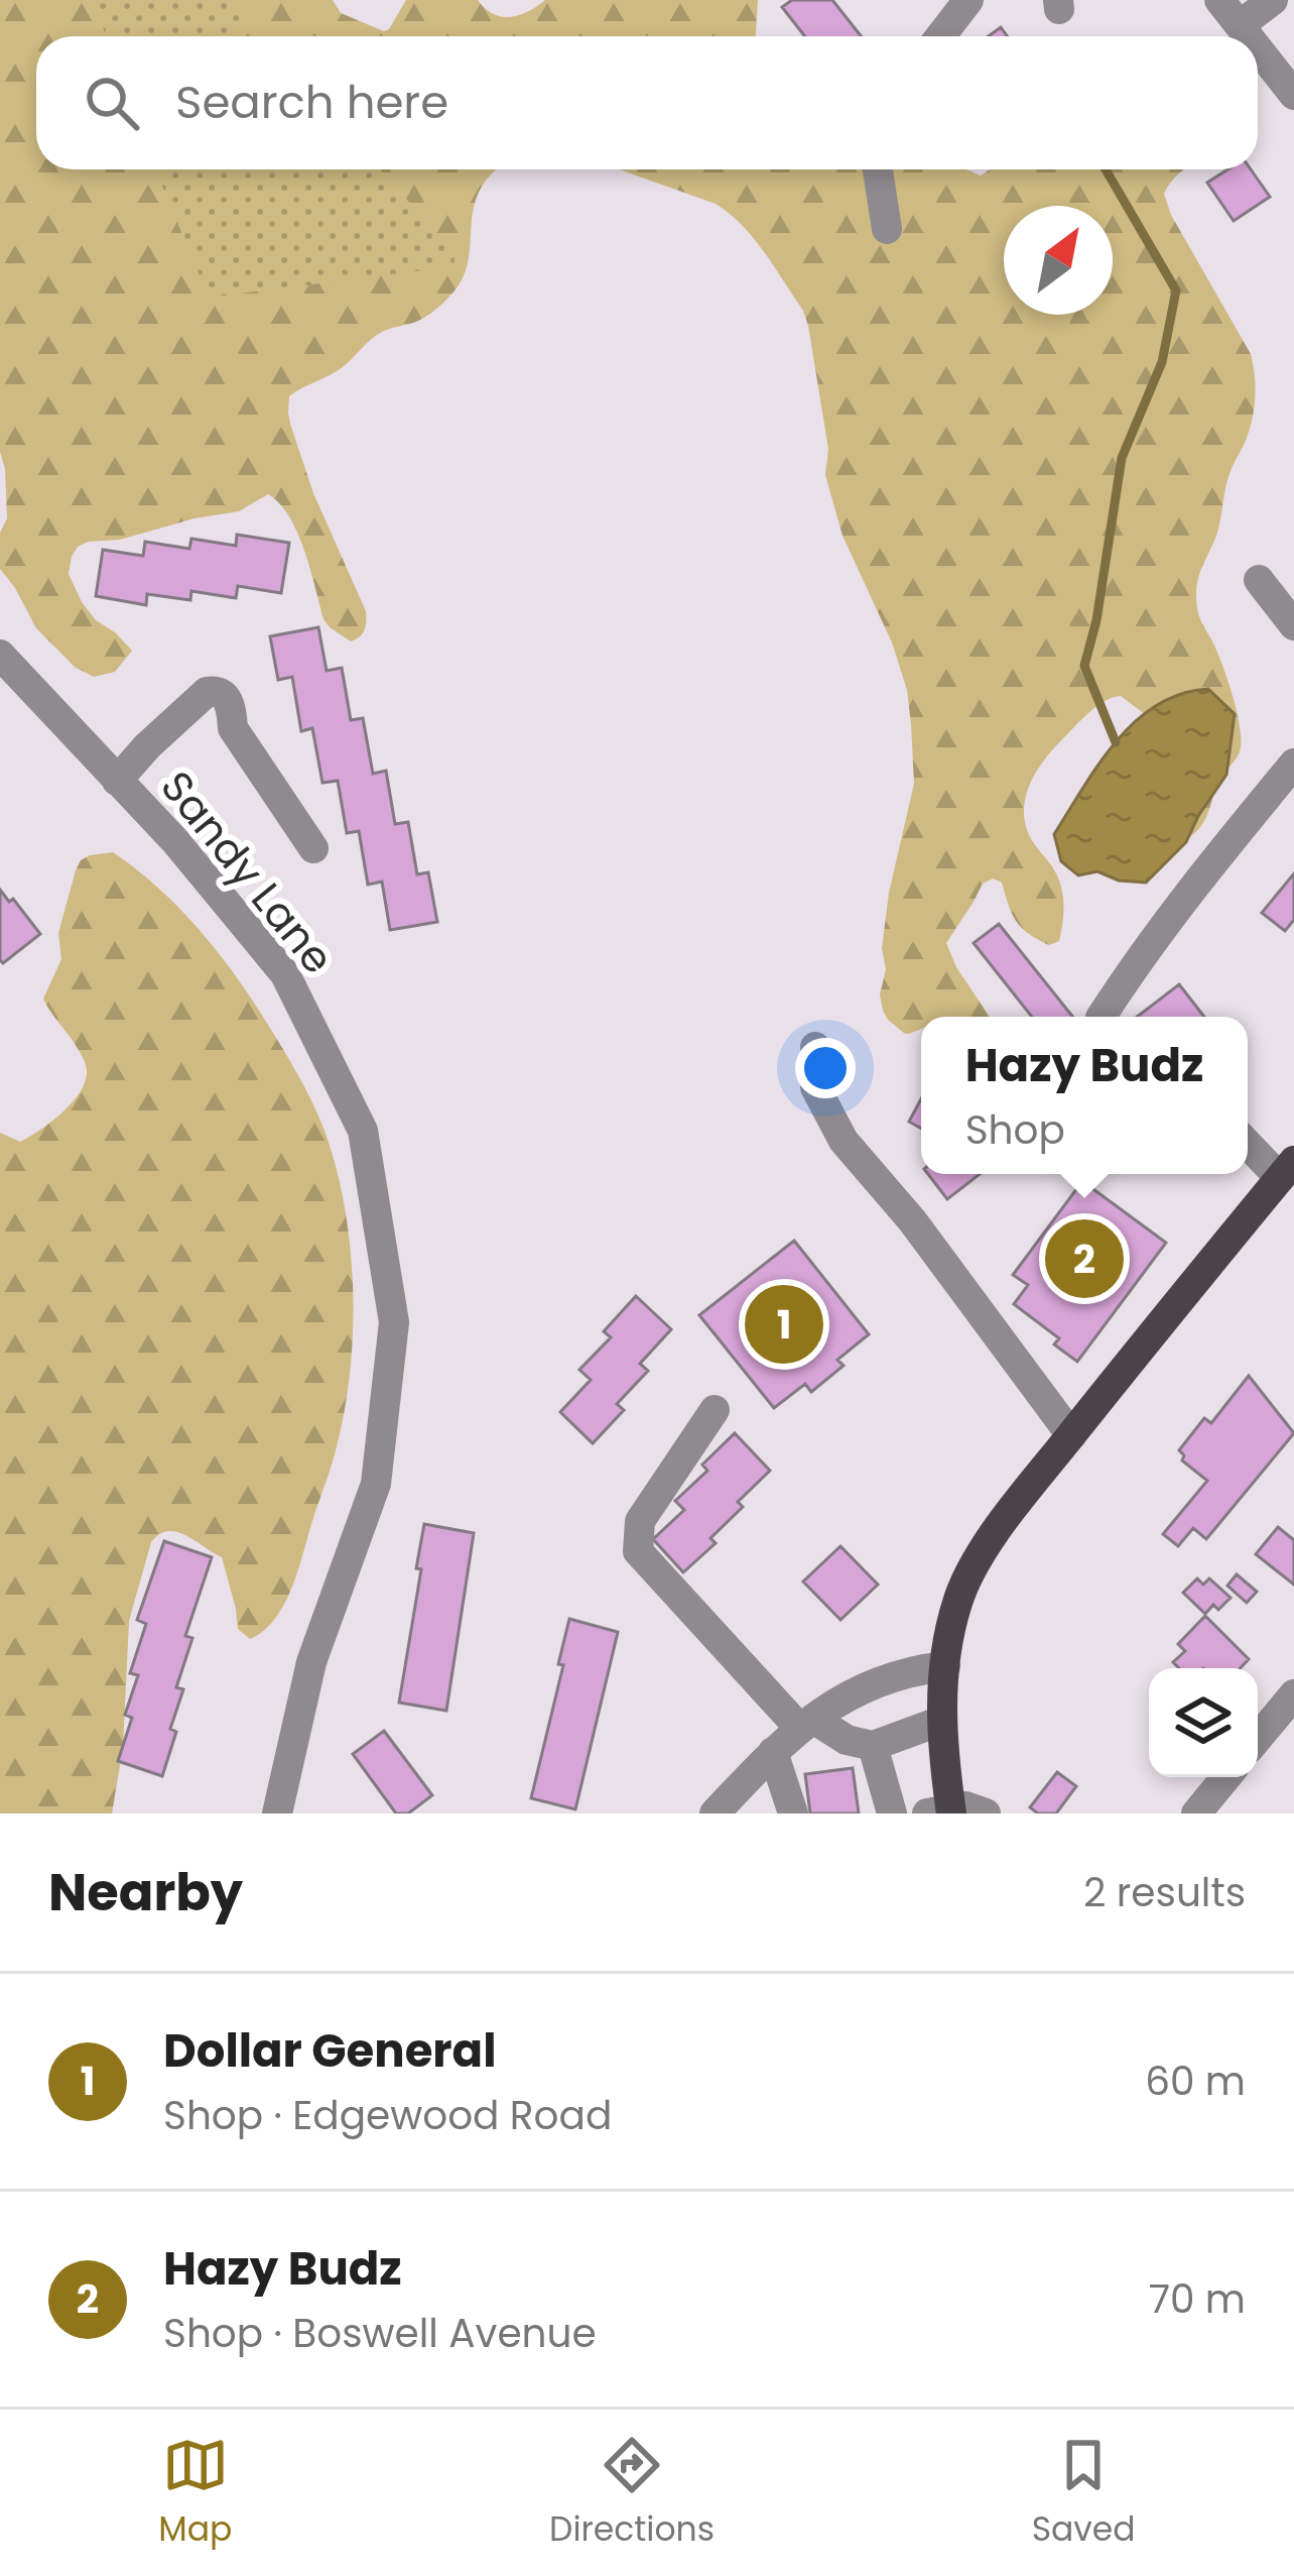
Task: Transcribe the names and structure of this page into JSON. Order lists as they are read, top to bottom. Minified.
{"streets":{"street":["Sandy Lane"]},"north":"top right","page":{"search":"Search here","popup":["Hazy Budz","Shop"],"pins":["2","1"],"heading":["Nearby","2 results"],"list":[{"mark":"1","name":"Dollar General","note":"Shop · Edgewood Road","value":"60 m"},{"mark":"2","name":"Hazy Budz","note":"Shop · Boswell Avenue","value":"70 m"}],"nav":["Map","Directions","Saved"]}}
